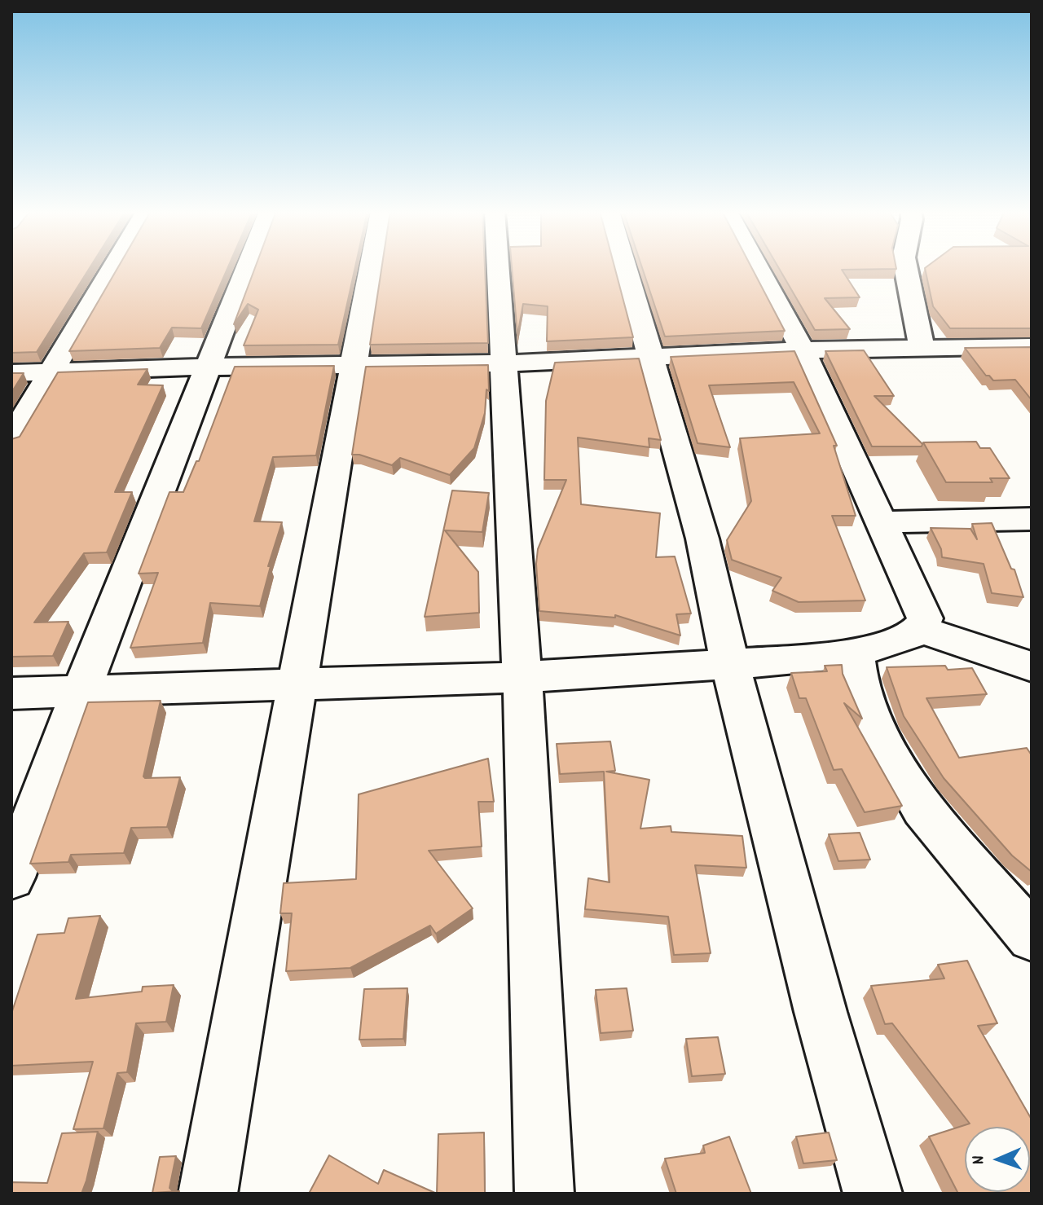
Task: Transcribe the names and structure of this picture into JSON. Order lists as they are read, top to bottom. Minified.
{"north":"left"}
